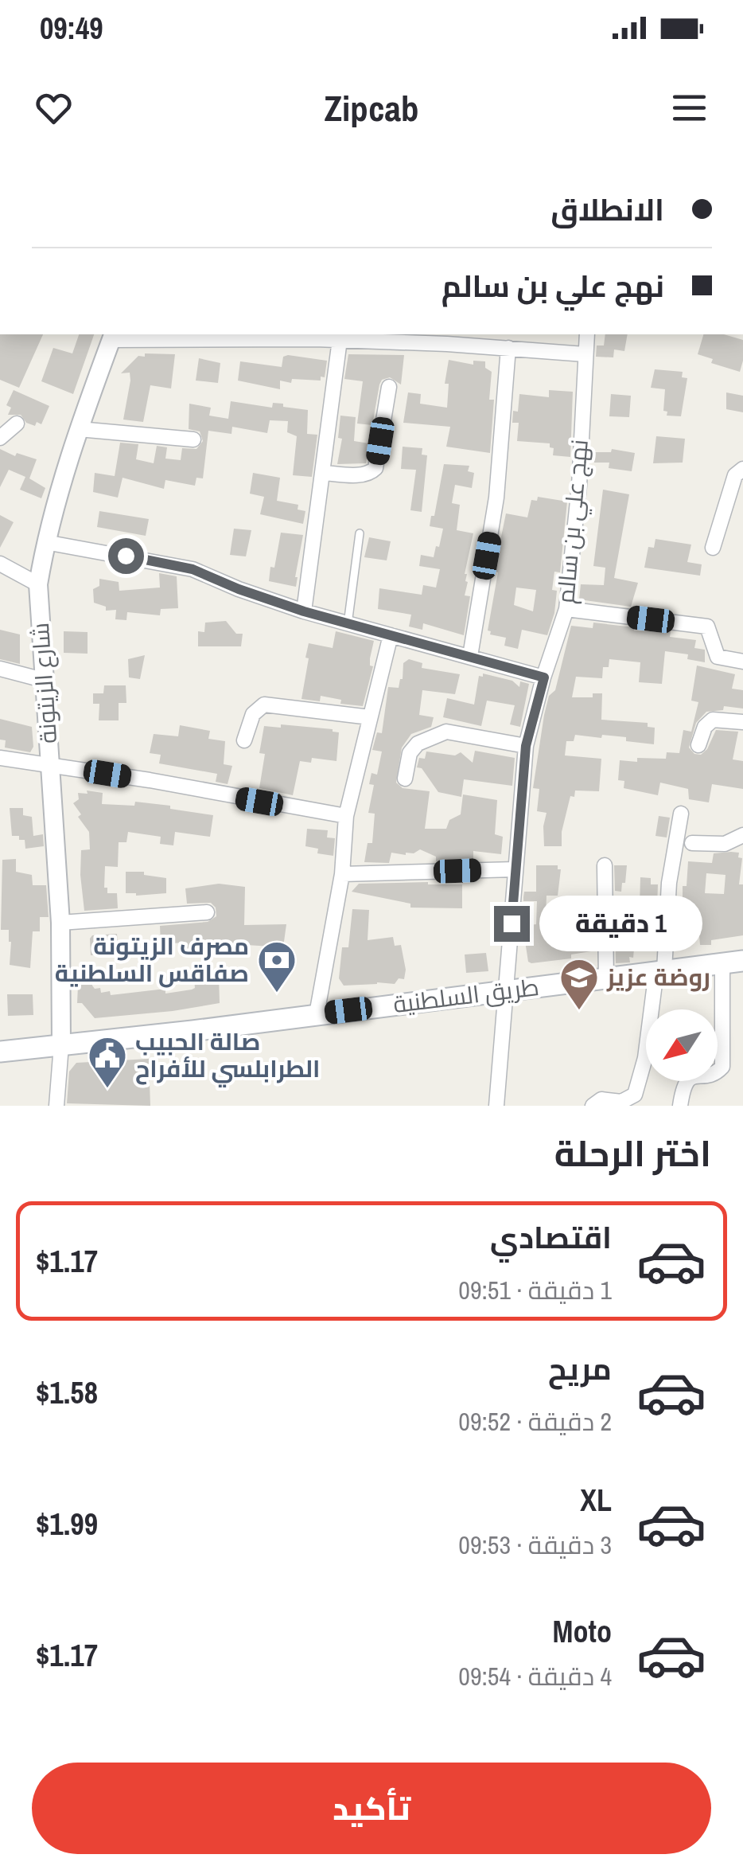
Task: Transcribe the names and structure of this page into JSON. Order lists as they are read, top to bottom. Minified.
{"streets":{"main road":["طريق السلطنية"],"street":["نهج علي بن سالم","شارع الزيتونة"]},"crossings":[["نهج علي بن سالم","طريق السلطنية"],["شارع الزيتونة","طريق السلطنية"]],"places":{"bank":["مصرف الزيتونة صفاقس السلطنية"],"school or university":["روضة عزيز"],"public building":["صالة الحبيب الطرابلسي للأفراح"]},"north":"bottom left","page":{"status":"09:49","header":"Zipcab","banner":["الانطلاق","نهج علي بن سالم"],"bubble":"1 دقيقة","heading":"اختر الرحلة","list":[{"name":"اقتصادي","note":"1 دقيقة · 09:51","value":"$1.17"},{"name":"مريح","note":"2 دقيقة · 09:52","value":"$1.58"},{"name":"XL","note":"3 دقيقة · 09:53","value":"$1.99"},{"name":"Moto","note":"4 دقيقة · 09:54","value":"$1.17"}],"buttons":"تأكيد"}}
